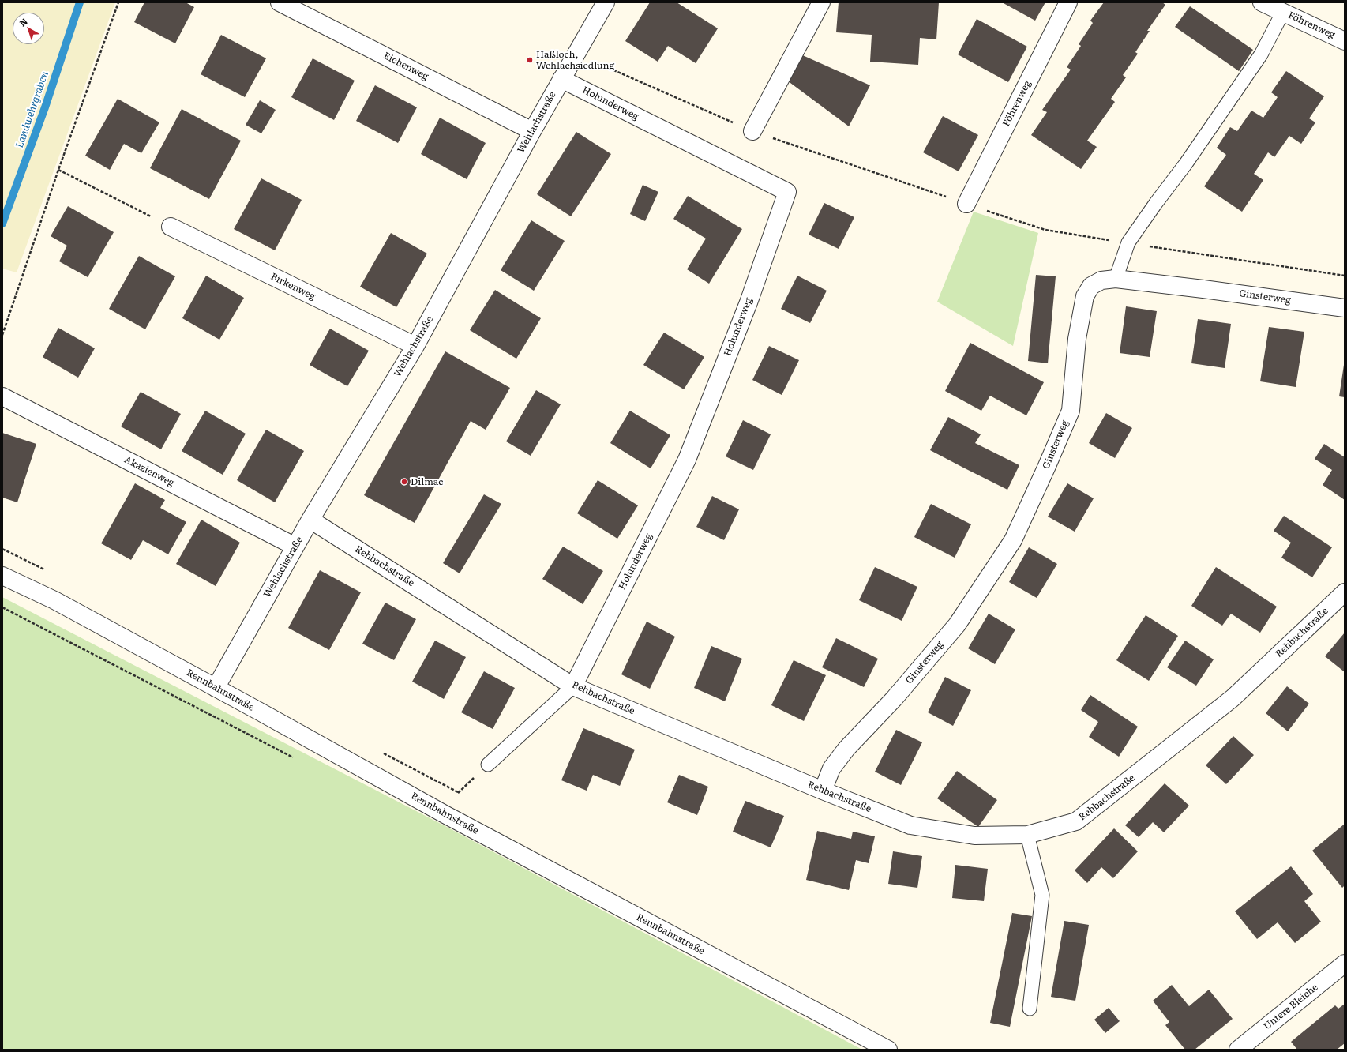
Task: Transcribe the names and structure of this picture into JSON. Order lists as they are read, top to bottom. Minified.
{"streets":{"street":["Föhrenweg","Eichenweg","Holunderweg","Wehlachstraße","Birkenweg","Ginsterweg","Akazienweg","Rehbachstraße","Rennbahnstraße","Untere Bleiche"]},"crossings":[["Eichenweg","Wehlachstraße"],["Holunderweg","Wehlachstraße"],["Holunderweg","Rehbachstraße"],["Wehlachstraße","Birkenweg"],["Wehlachstraße","Akazienweg"],["Wehlachstraße","Rehbachstraße"],["Wehlachstraße","Rennbahnstraße"],["Ginsterweg","Rehbachstraße"]],"water":["Landwehrgraben"],"places":["Haßloch, Wehlachsiedlung","Dilmac"],"north":"top left"}
